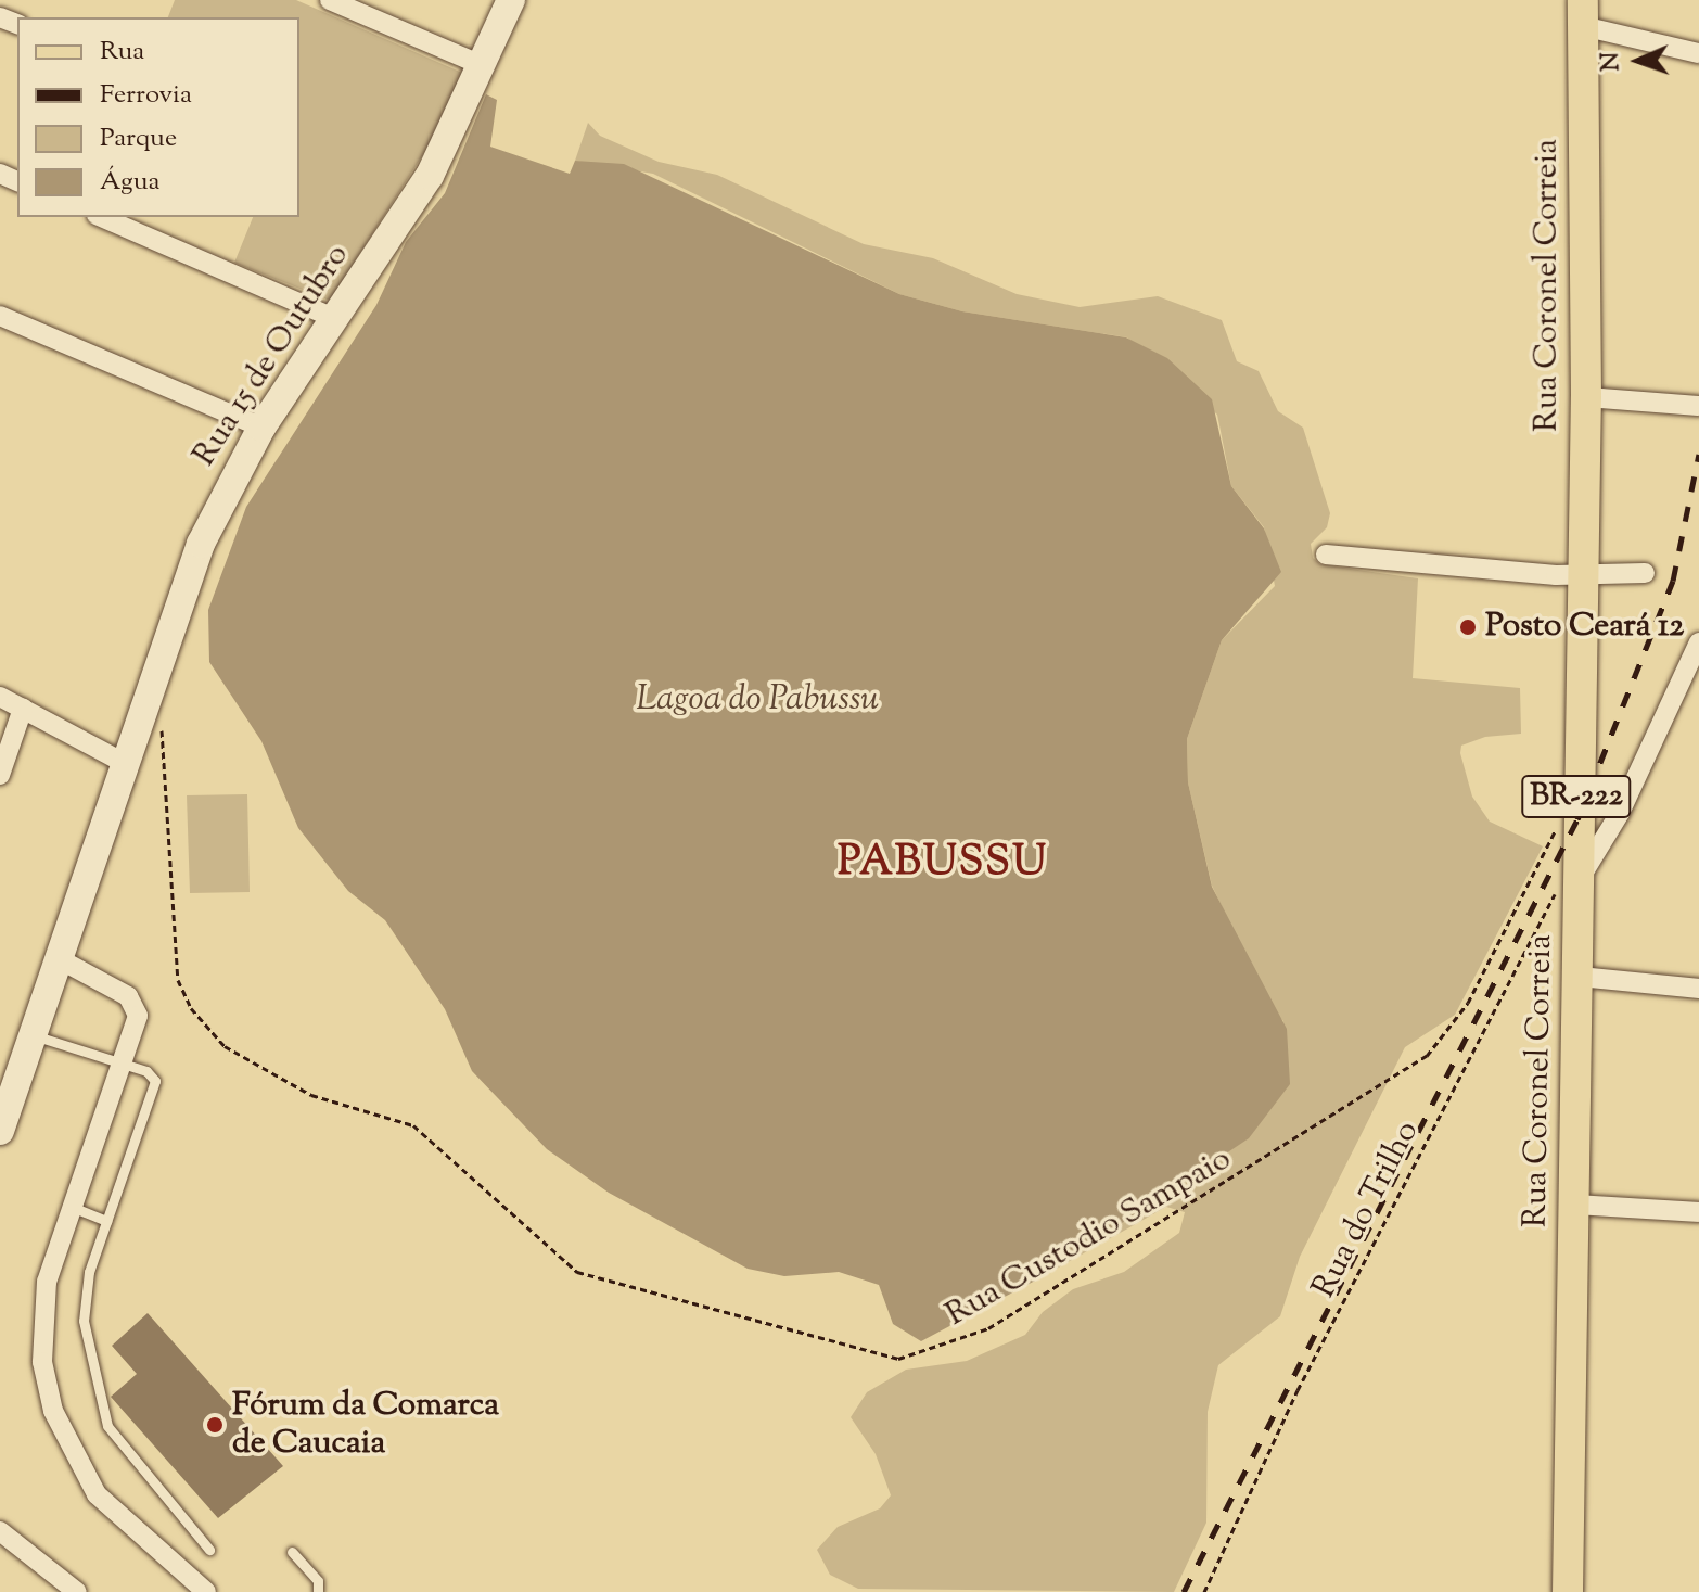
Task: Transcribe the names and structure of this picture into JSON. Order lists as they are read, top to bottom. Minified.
{"streets":{"main road":["Rua Coronel Correia","Rua 15 de Outubro","BR-222"],"path":["Rua do Trilho","Rua Custodio Sampaio"]},"crossings":[["Rua Coronel Correia","Rua do Trilho"]],"districts":["PABUSSU"],"water":["Lagoa do Pabussu"],"places":["Posto Ceará 12","Fórum da Comarca de Caucaia"],"legend":["Rua","Ferrovia","Parque","Água"],"north":"left"}
